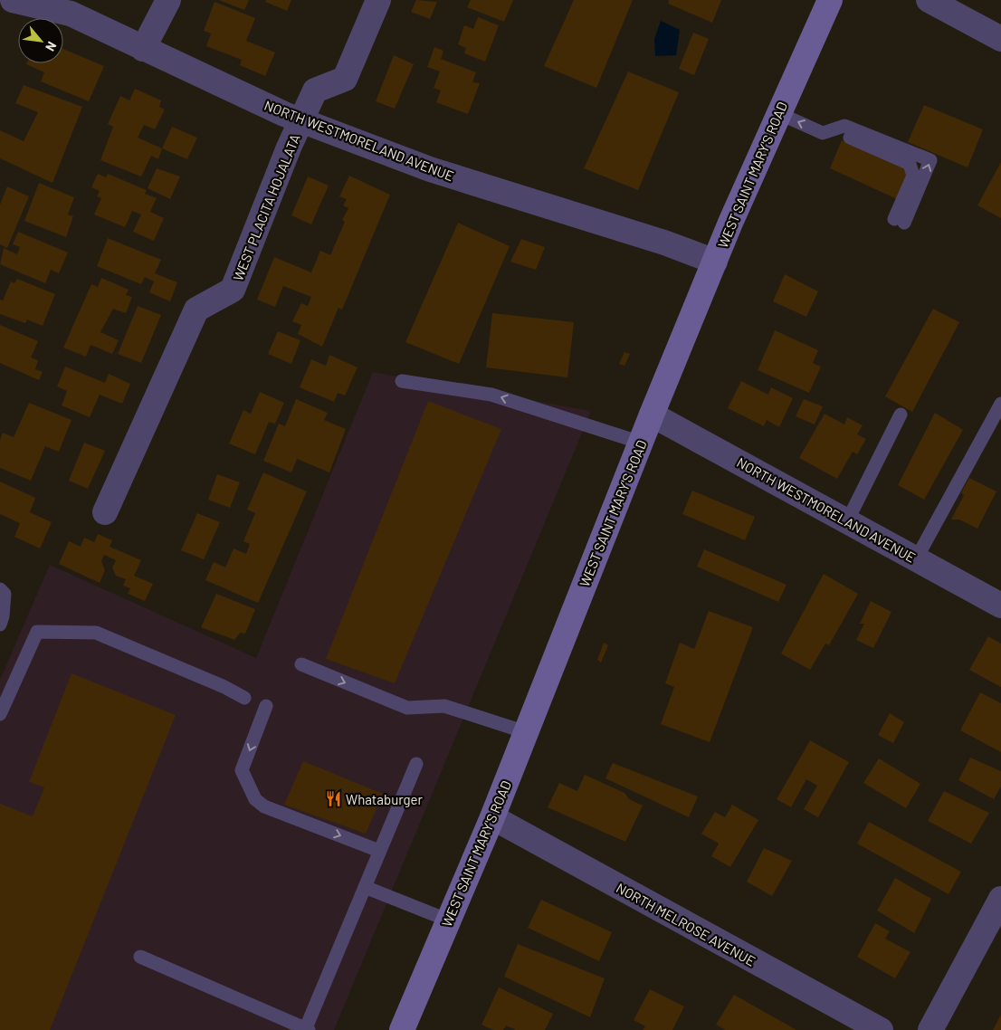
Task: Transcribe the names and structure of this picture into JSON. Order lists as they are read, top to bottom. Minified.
{"streets":{"main road":["WEST SAINT MARY'S ROAD"],"street":["NORTH WESTMORELAND AVENUE","WEST PLACITA HOJALATA","NORTH MELROSE AVENUE"]},"crossings":[["NORTH WESTMORELAND AVENUE","WEST SAINT MARY'S ROAD"],["NORTH WESTMORELAND AVENUE","WEST PLACITA HOJALATA"],["WEST SAINT MARY'S ROAD","NORTH MELROSE AVENUE"]],"places":{"restaurant":["Whataburger"]},"north":"bottom right"}
